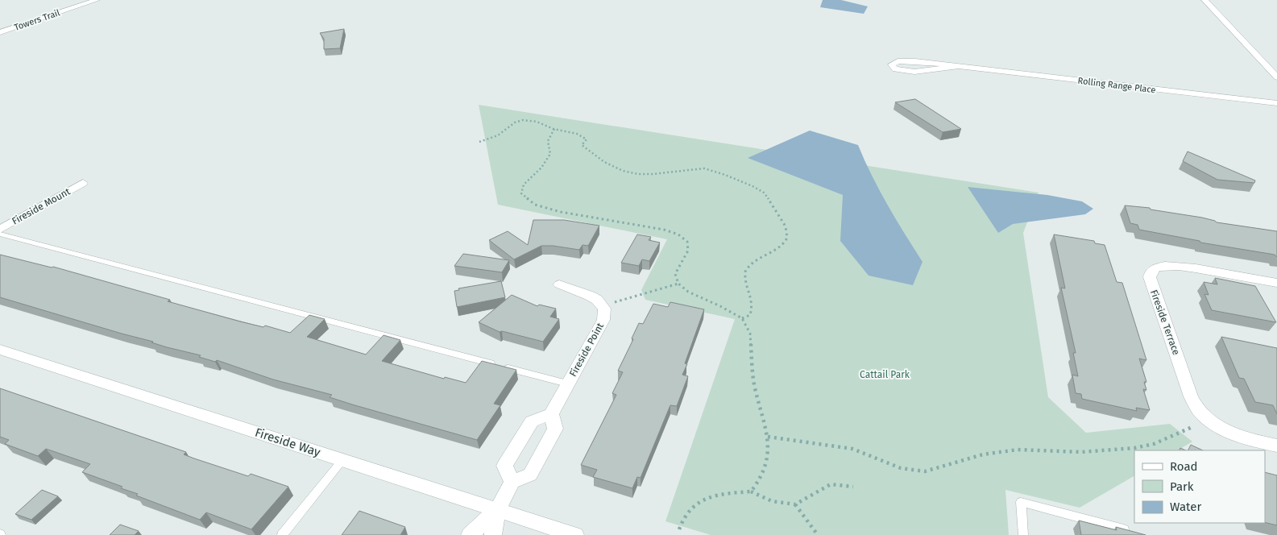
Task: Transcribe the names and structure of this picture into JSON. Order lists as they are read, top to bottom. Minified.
{"streets":{"street":["Towers Trail","Rolling Range Place","Fireside Mount","Fireside Terrace","Fireside Point","Fireside Way"]},"parks":["Cattail Park"],"legend":["Road","Park","Water"]}
